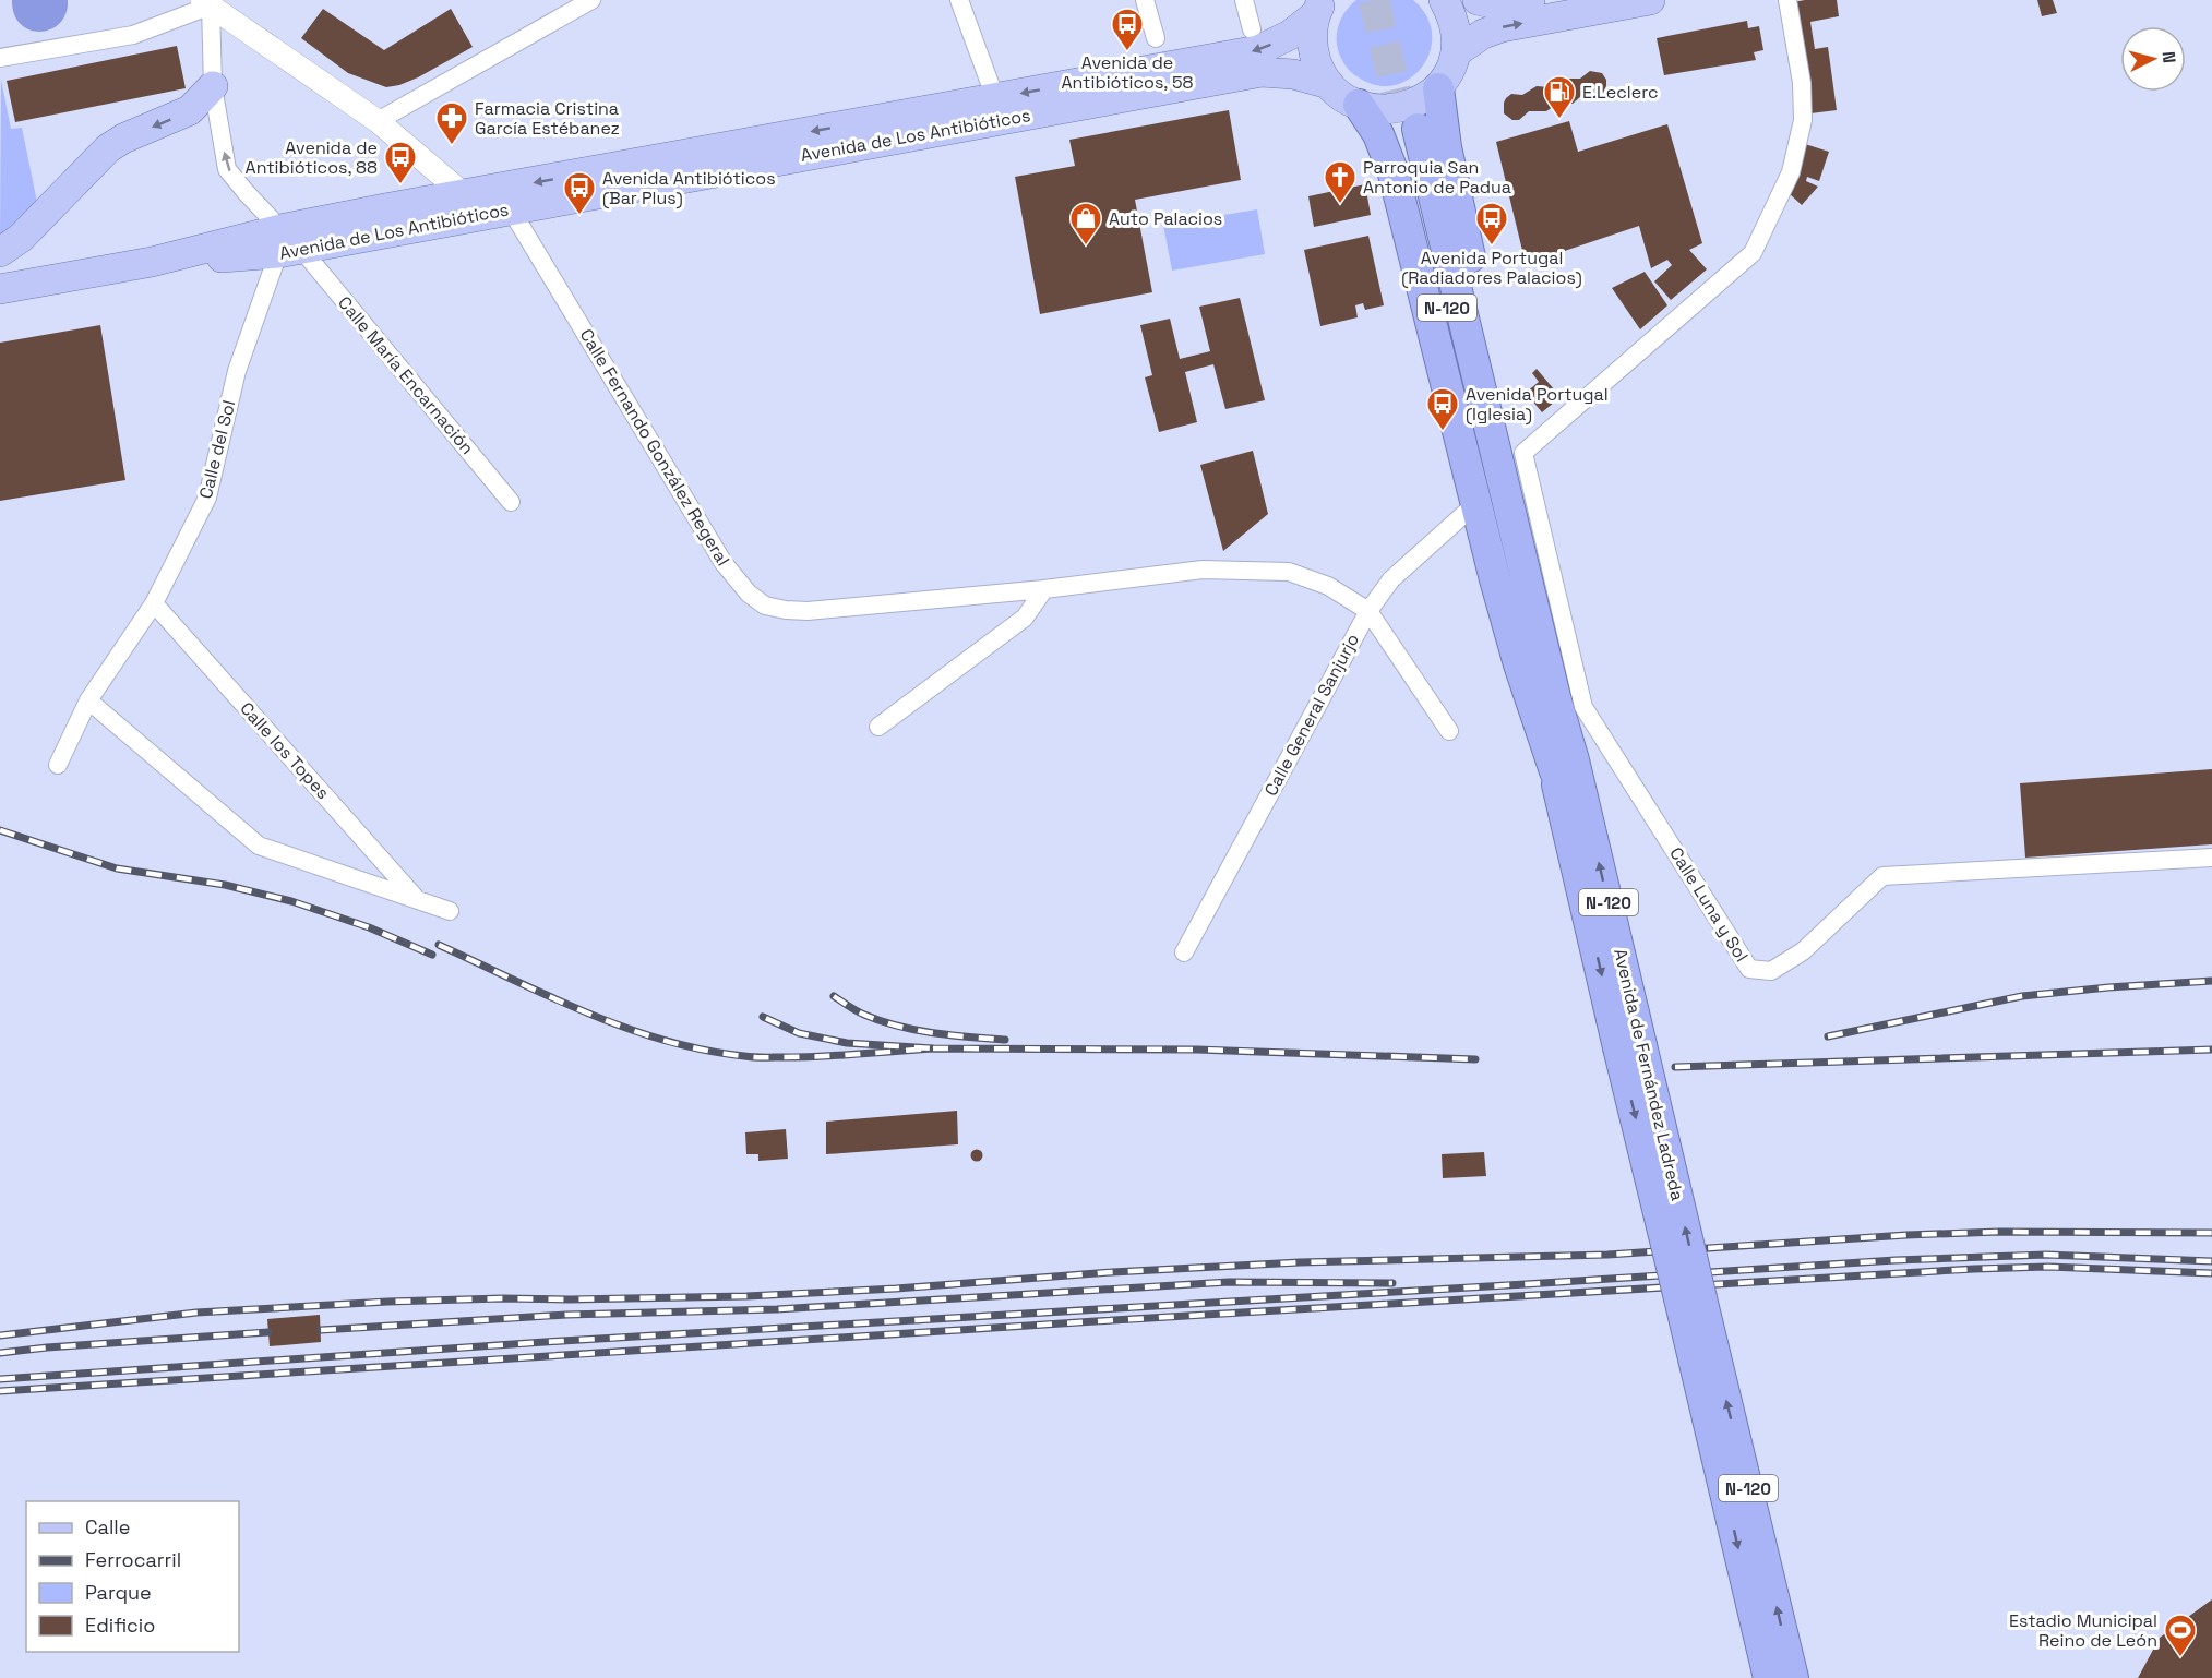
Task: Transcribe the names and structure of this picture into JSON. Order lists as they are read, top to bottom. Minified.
{"streets":{"highway":["N-120","Avenida de Fernández Ladreda"],"main road":["Avenida de Los Antibióticos"],"street":["Calle María Encarnación","Calle Fernando González Regeral","Calle del Sol","Calle General Sanjurjo","Calle los Topes","Calle Luna y Sol"]},"crossings":[["Avenida de Los Antibióticos","Calle María Encarnación"],["Avenida de Los Antibióticos","Calle Fernando González Regeral"],["Avenida de Los Antibióticos","Calle del Sol"],["N-120","Calle General Sanjurjo"],["N-120","Calle Luna y Sol"],["N-120","Avenida de Fernández Ladreda"],["Calle María Encarnación","Calle del Sol"],["Calle Fernando González Regeral","Calle General Sanjurjo"],["Calle del Sol","Calle los Topes"],["Calle General Sanjurjo","Calle Luna y Sol"],["Calle General Sanjurjo","Avenida de Fernández Ladreda"],["Calle Luna y Sol","Avenida de Fernández Ladreda"]],"places":{"bus stop":["Avenida de Antibióticos, 58","Avenida de Antibióticos, 88","Avenida Antibióticos (Bar Plus)","Avenida Portugal (Radiadores Palacios)","Avenida Portugal (Iglesia)"],"fuel station":["E.Leclerc"],"pharmacy":["Farmacia Cristina García Estébanez"],"church":["Parroquia San Antonio de Padua"],"shop":["Auto Palacios"],"sports":["Estadio Municipal Reino de León"]},"legend":["Calle","Ferrocarril","Parque","Edificio"],"north":"right"}
